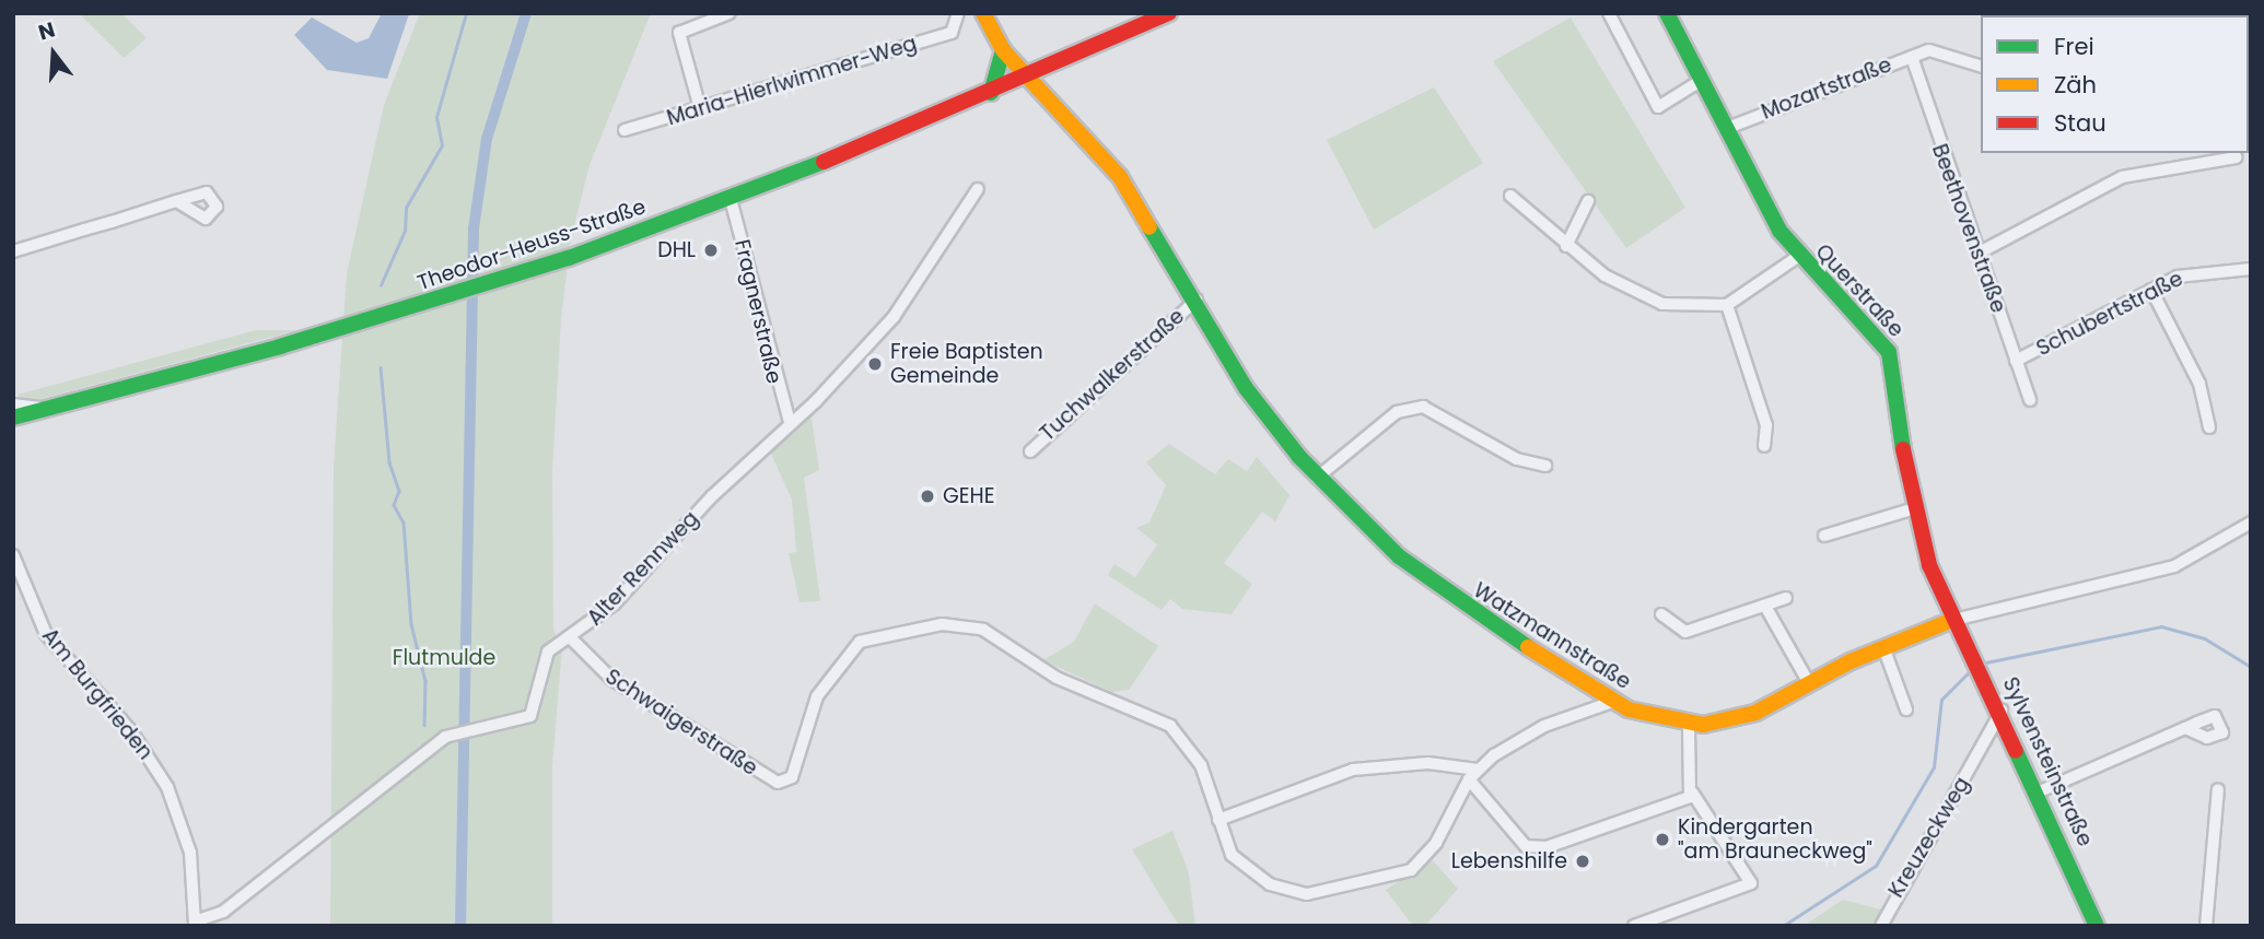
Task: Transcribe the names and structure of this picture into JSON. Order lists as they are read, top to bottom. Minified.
{"streets":{"street":["Maria-Hierlwimmer-Weg","Mozartstraße","Beethovenstraße","Theodor-Heuss-Straße","Querstraße","Fragnerstraße","Schubertstraße","Tuchwalkerstraße","Alter Rennweg","Watzmannstraße","Am Burgfrieden","Schwaigerstraße","Sylvensteinstraße","Kreuzeckweg"]},"crossings":[["Mozartstraße","Beethovenstraße"],["Mozartstraße","Querstraße"],["Beethovenstraße","Schubertstraße"],["Theodor-Heuss-Straße","Fragnerstraße"],["Theodor-Heuss-Straße","Watzmannstraße"],["Querstraße","Watzmannstraße"],["Querstraße","Sylvensteinstraße"],["Fragnerstraße","Alter Rennweg"],["Tuchwalkerstraße","Watzmannstraße"],["Alter Rennweg","Am Burgfrieden"],["Alter Rennweg","Schwaigerstraße"],["Watzmannstraße","Schwaigerstraße"],["Watzmannstraße","Sylvensteinstraße"],["Sylvensteinstraße","Kreuzeckweg"]],"parks":["Flutmulde"],"places":["DHL","Freie Baptisten Gemeinde","GEHE","Kindergarten \"am Brauneckweg\"","Lebenshilfe"],"legend":["Frei","Zäh","Stau"],"north":"top"}
